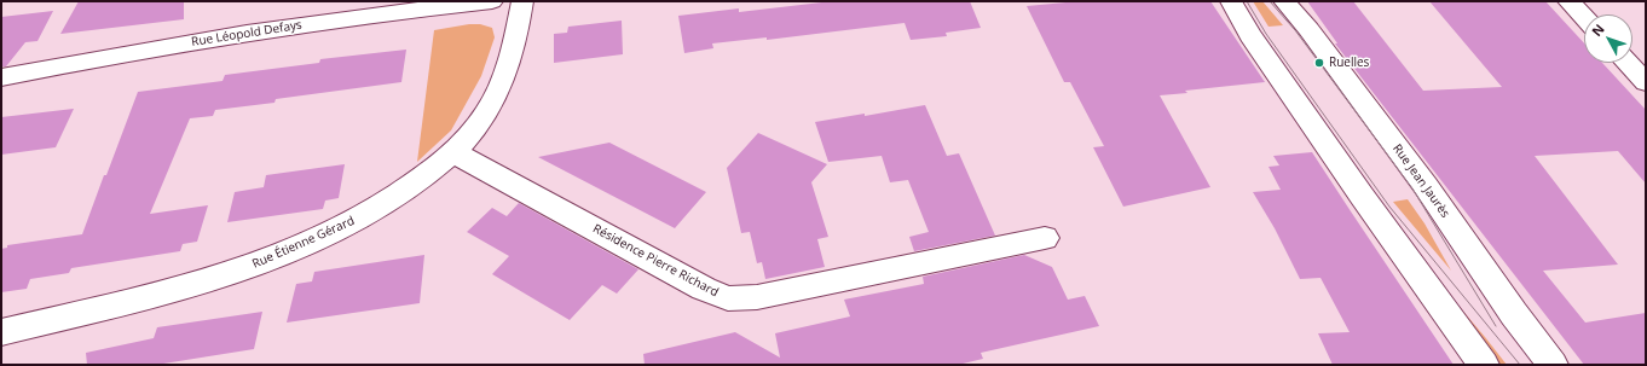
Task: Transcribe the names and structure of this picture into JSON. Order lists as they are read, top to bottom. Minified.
{"streets":{"street":["Rue Léopold Defays","Rue Jean Jaurès","Rue Étienne Gérard","Résidence Pierre Richard"]},"crossings":[["Rue Étienne Gérard","Résidence Pierre Richard"]],"places":["Ruelles"],"north":"top left"}
